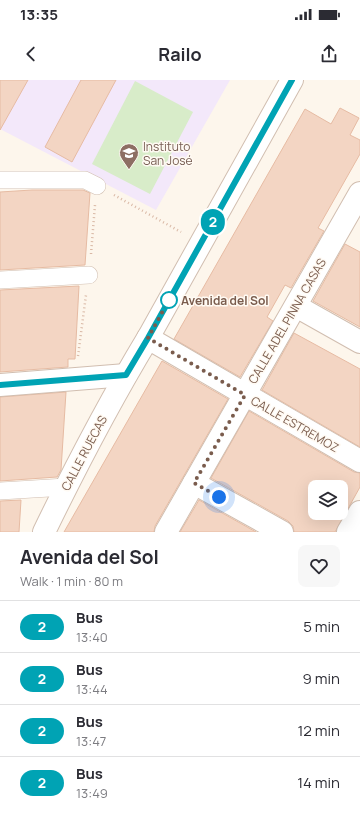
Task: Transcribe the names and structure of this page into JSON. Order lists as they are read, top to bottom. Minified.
{"streets":{"street":["CALLE ADEL PINNA CASAS","CALLE ESTREMOZ","CALLE RUECAS"]},"crossings":[["CALLE ADEL PINNA CASAS","CALLE ESTREMOZ"]],"places":{"school or university":["Instituto San José"],"other":["Avenida del Sol"]},"lines":["bus line 2"],"page":{"status":"13:35","header":"Railo","on_map":"2","heading":["Avenida del Sol","Walk · 1 min · 80 m"],"list":[{"mark":"2","name":"Bus","note":"13:40","value":"5 min"},{"mark":"2","name":"Bus","note":"13:44","value":"9 min"},{"mark":"2","name":"Bus","note":"13:47","value":"12 min"},{"mark":"2","name":"Bus","note":"13:49","value":"14 min"}]}}
